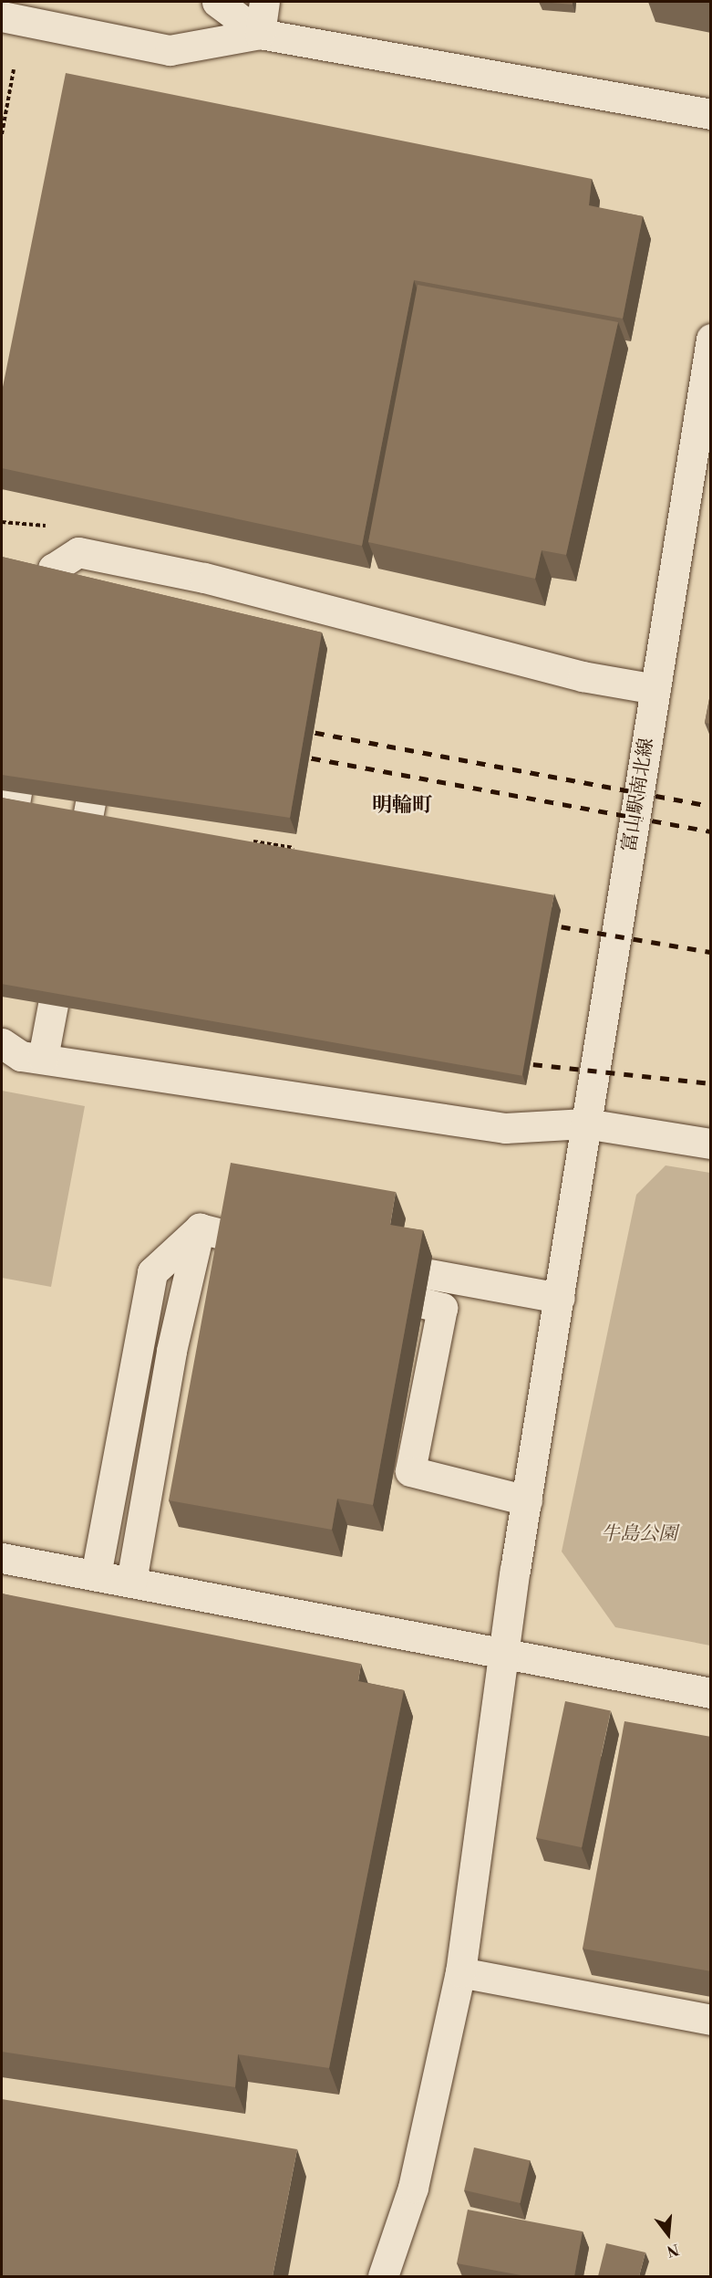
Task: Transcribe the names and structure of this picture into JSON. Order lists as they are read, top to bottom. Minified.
{"streets":{"street":["富山駅南北線"]},"districts":["明輪町"],"parks":["牛島公園"],"north":"bottom"}
